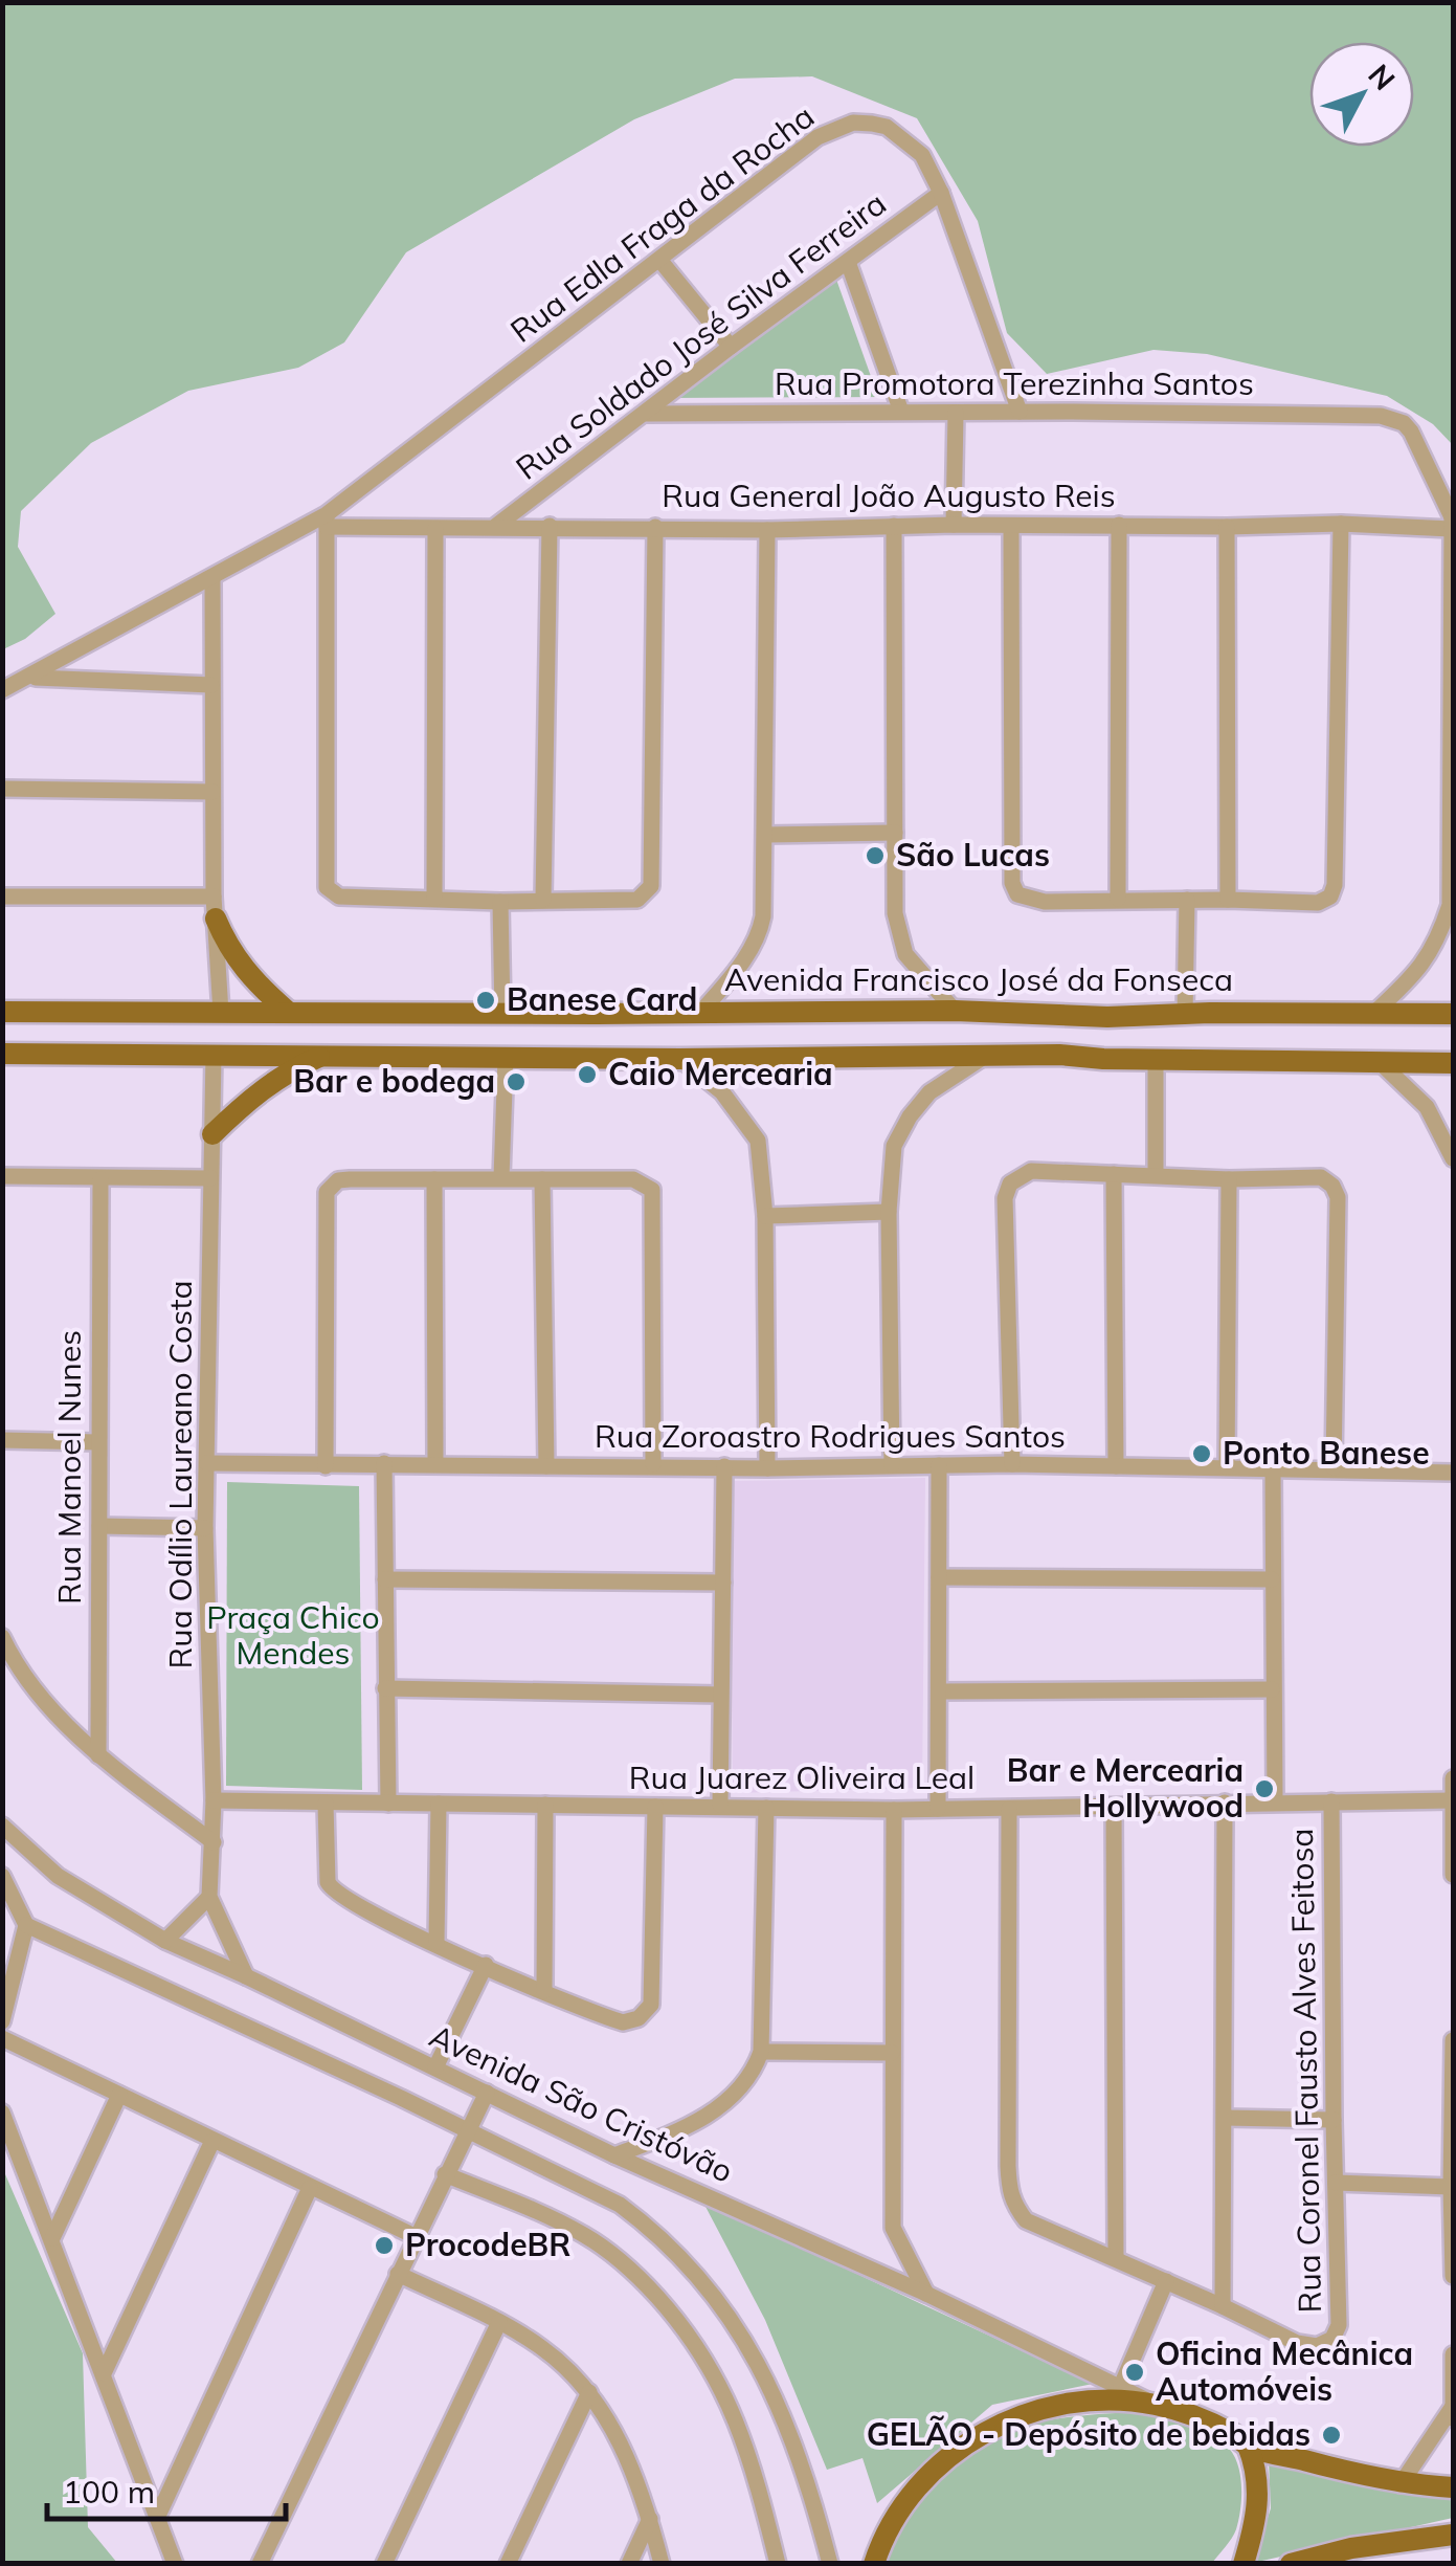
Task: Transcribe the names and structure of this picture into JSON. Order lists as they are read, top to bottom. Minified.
{"streets":{"main road":["Avenida Francisco José da Fonseca"],"street":["Rua Edla Fraga da Rocha","Rua Soldado José Silva Ferreira","Rua Promotora Terezinha Santos","Rua General João Augusto Reis","Rua Zoroastro Rodrigues Santos","Rua Manoel Nunes","Rua Odílio Laureano Costa","Rua Juarez Oliveira Leal","Rua Coronel Fausto Alves Feitosa","Avenida São Cristóvão"]},"crossings":[["Rua Edla Fraga da Rocha","Rua Soldado José Silva Ferreira"],["Rua Edla Fraga da Rocha","Rua Promotora Terezinha Santos"],["Rua Edla Fraga da Rocha","Rua General João Augusto Reis"],["Rua Soldado José Silva Ferreira","Rua Promotora Terezinha Santos"],["Rua Soldado José Silva Ferreira","Rua General João Augusto Reis"],["Rua Promotora Terezinha Santos","Rua General João Augusto Reis"],["Rua Zoroastro Rodrigues Santos","Rua Odílio Laureano Costa"],["Rua Odílio Laureano Costa","Rua Juarez Oliveira Leal"],["Rua Juarez Oliveira Leal","Rua Coronel Fausto Alves Feitosa"]],"parks":["Praça Chico Mendes"],"places":["São Lucas","Banese Card","Caio Mercearia","Bar e bodega","Ponto Banese","Bar e Mercearia Hollywood","ProcodeBR","Oficina Mecânica Automóveis","GELÃO - Depósito de bebidas"],"scale_bar":"100 m","north":"top right"}
